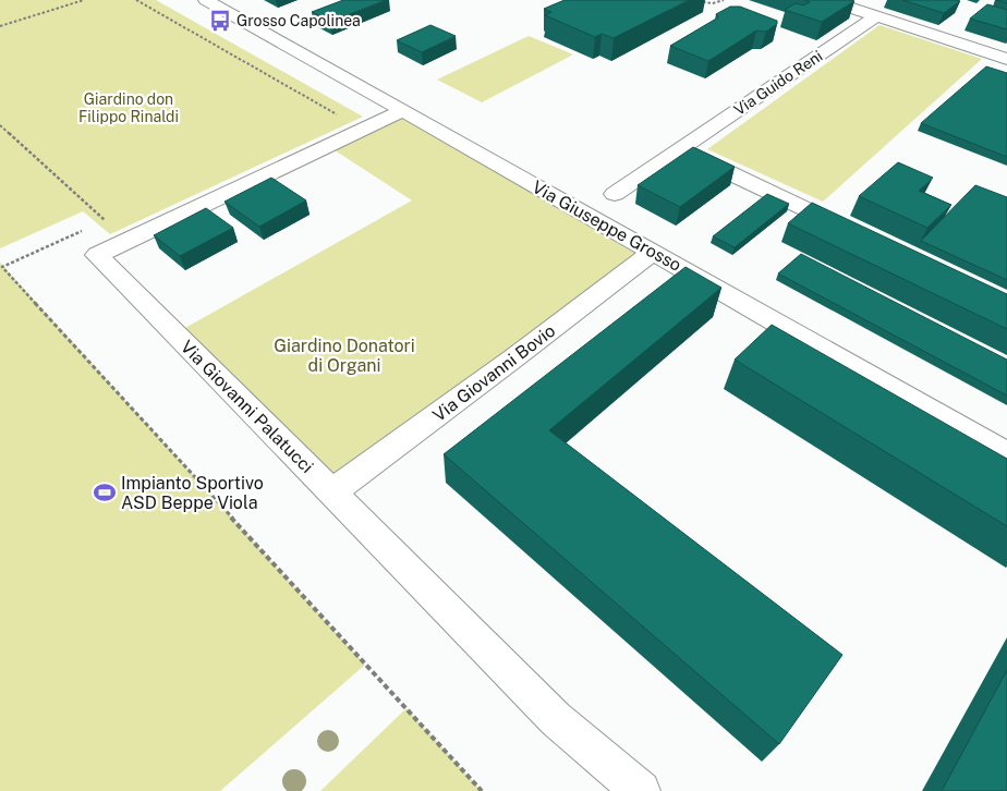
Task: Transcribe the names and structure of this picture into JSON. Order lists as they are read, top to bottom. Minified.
{"streets":{"street":["Via Guido Reni","Via Giuseppe Grosso","Via Giovanni Bovio","Via Giovanni Palatucci"]},"crossings":[["Via Giuseppe Grosso","Via Giovanni Bovio"],["Via Giuseppe Grosso","Via Giovanni Palatucci"],["Via Giovanni Bovio","Via Giovanni Palatucci"]],"parks":["Giardino don Filippo Rinaldi","Giardino Donatori di Organi"],"places":{"bus stop":["Grosso Capolinea"],"sports":["Impianto Sportivo ASD Beppe Viola"]}}
